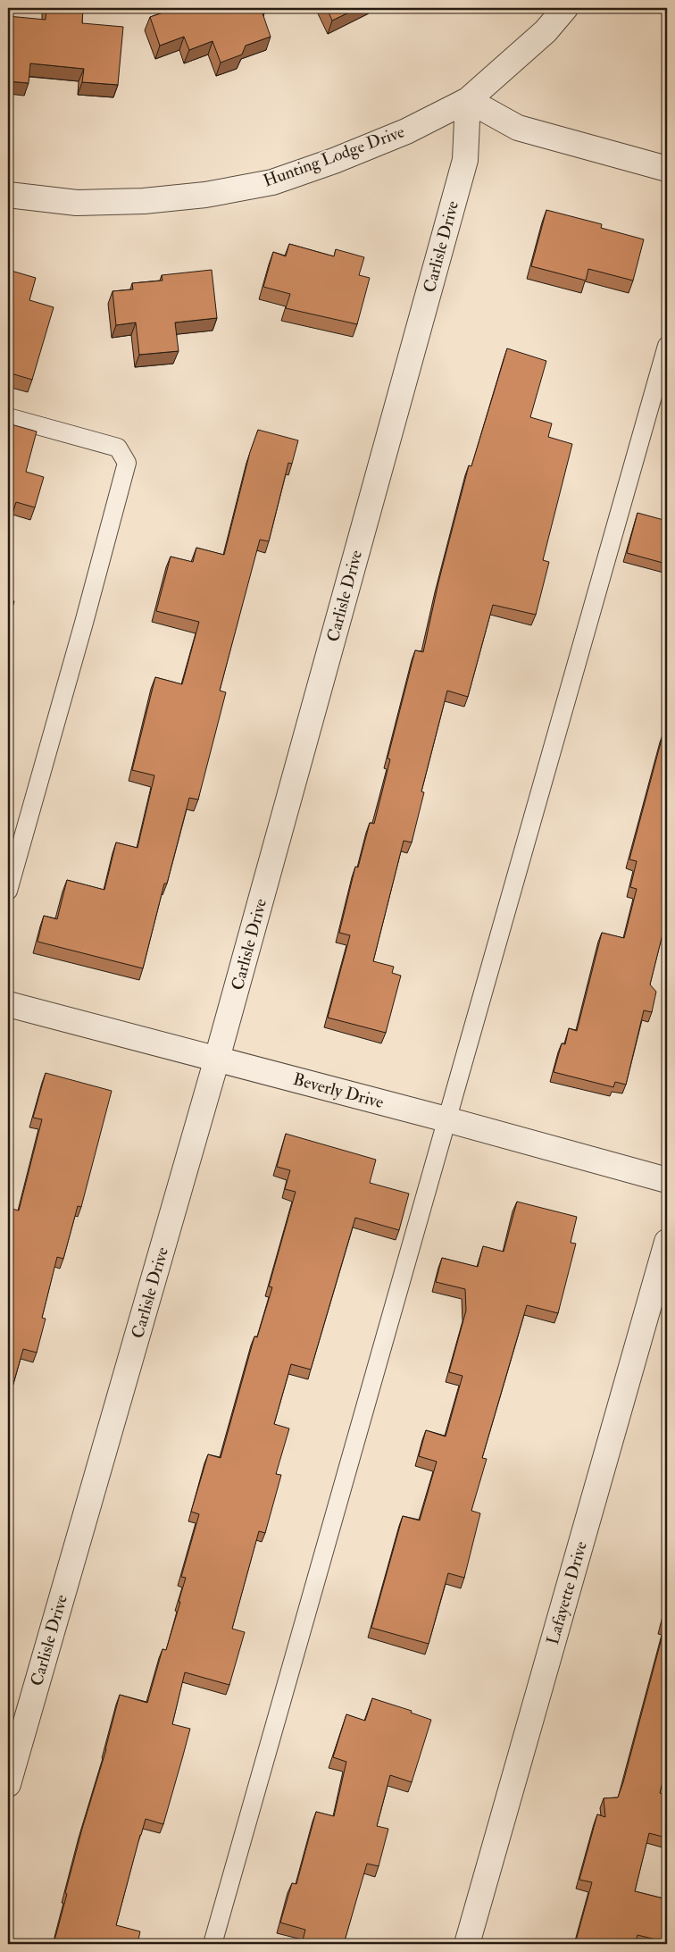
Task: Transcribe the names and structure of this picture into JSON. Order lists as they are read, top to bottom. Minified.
{"streets":{"street":["Hunting Lodge Drive","Carlisle Drive","Beverly Drive","Lafayette Drive"]},"crossings":[["Hunting Lodge Drive","Carlisle Drive"],["Carlisle Drive","Beverly Drive"]]}
